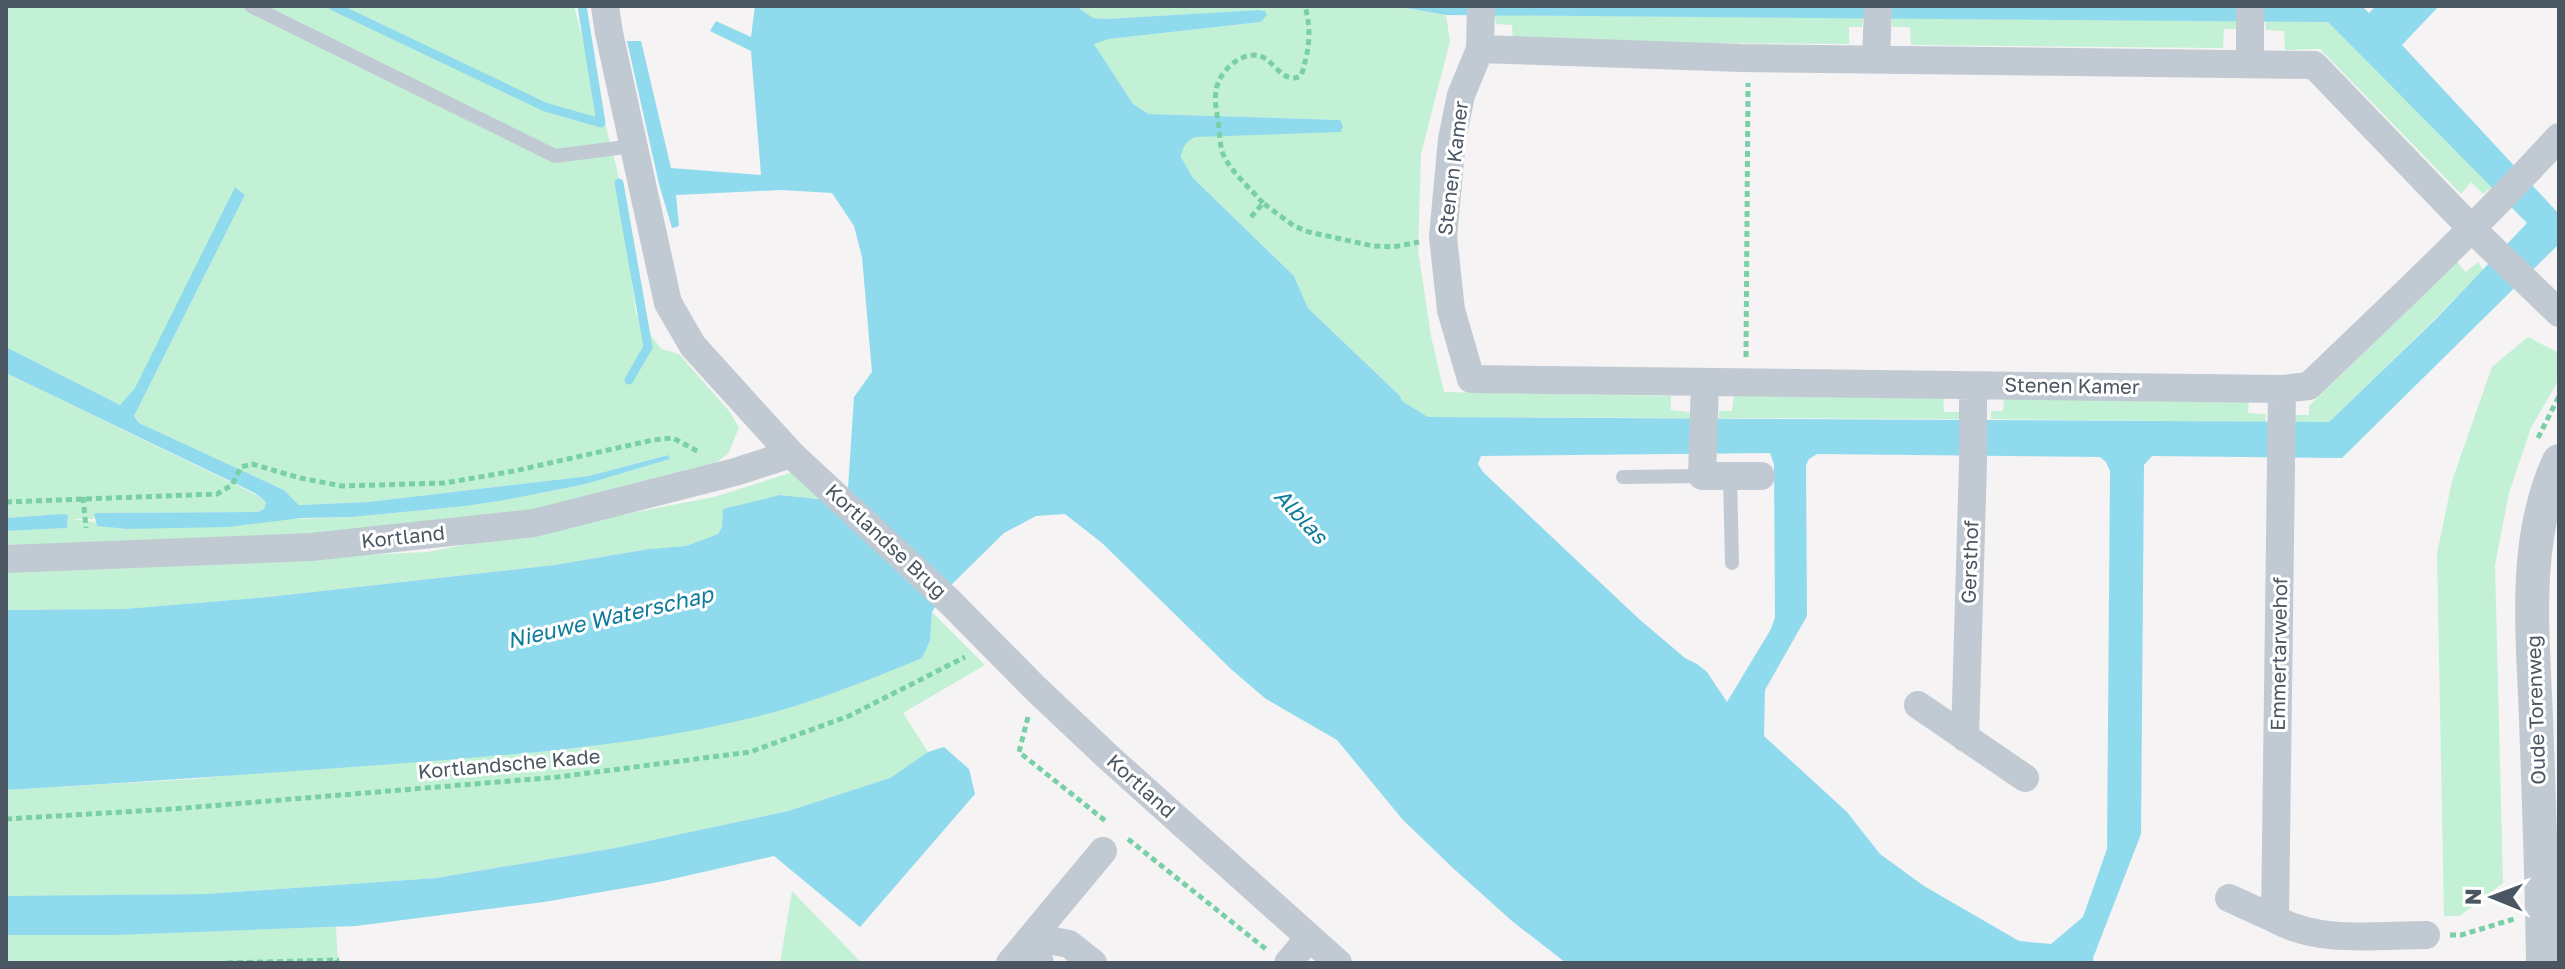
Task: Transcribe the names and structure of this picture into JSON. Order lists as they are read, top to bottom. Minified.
{"streets":{"street":["Stenen Kamer","Kortland","Kortlandse Brug","Gersthof","Emmertarwehof","Oude Torenweg"],"path":["Kortlandsche Kade"]},"crossings":[["Stenen Kamer","Gersthof"],["Stenen Kamer","Emmertarwehof"],["Kortland","Kortlandse Brug"],["Kortland","Kortlandsche Kade"]],"water":["Alblas","Nieuwe Waterschap"],"north":"left"}
